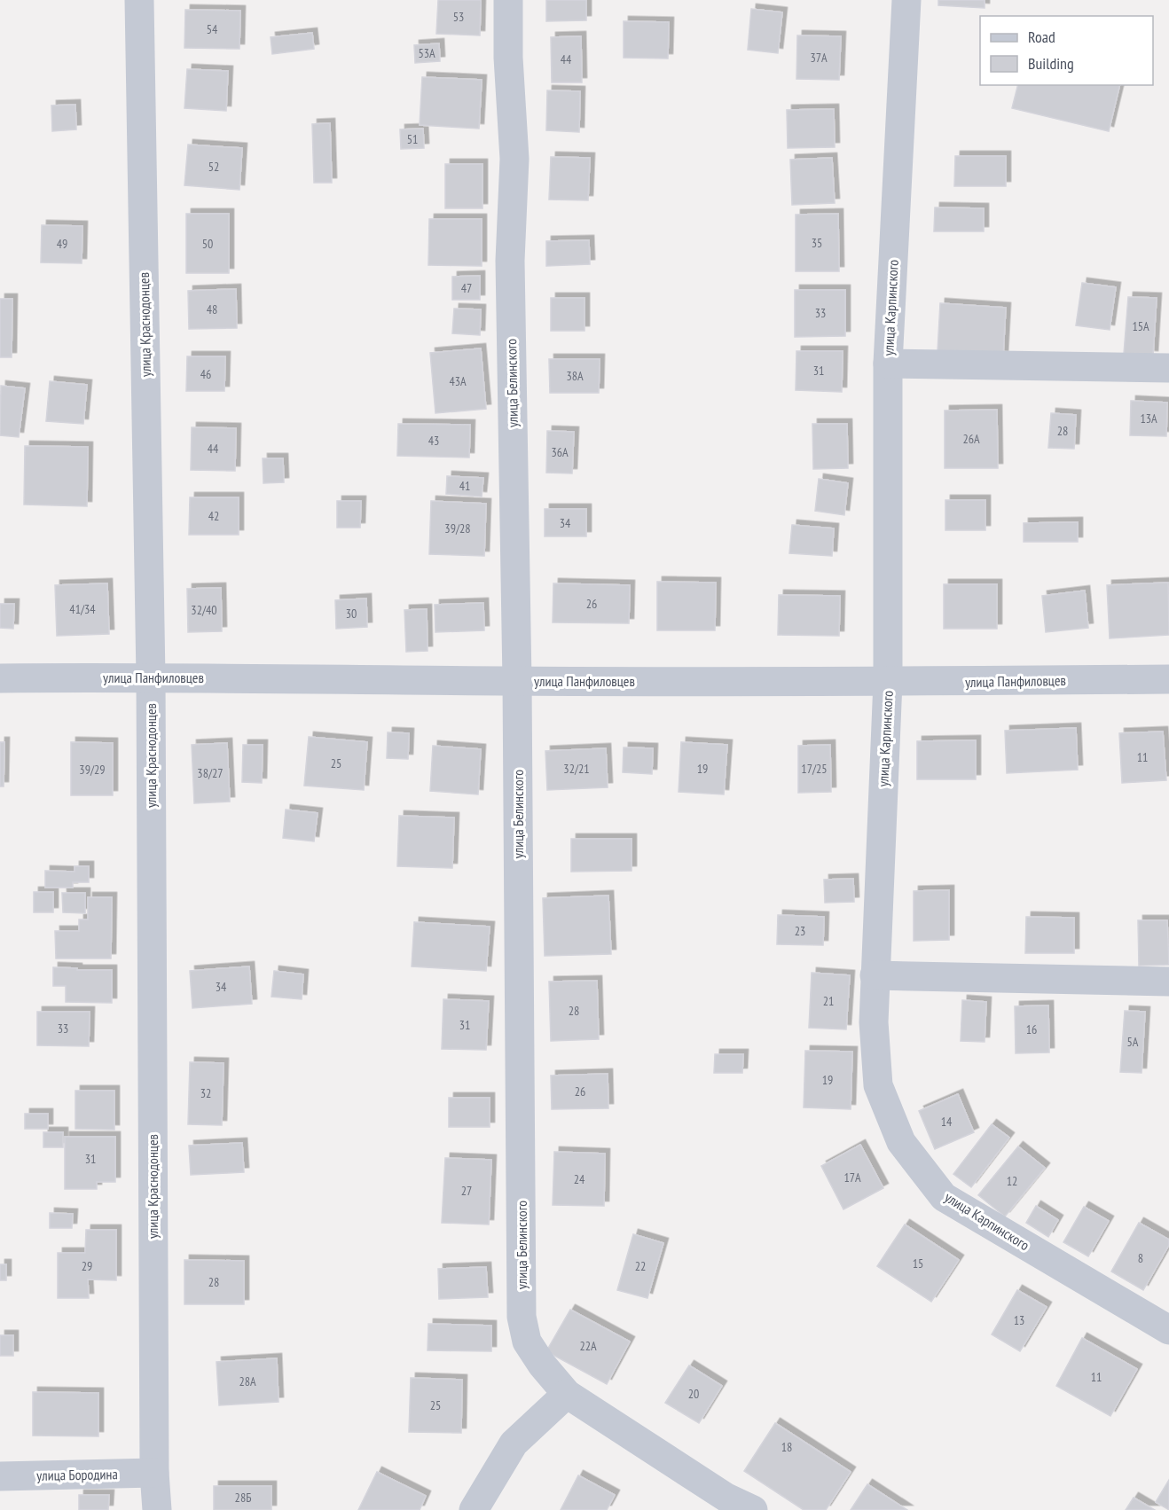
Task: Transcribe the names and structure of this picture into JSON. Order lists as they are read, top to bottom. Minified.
{"streets":{"street":["улица Карпинского","улица Краснодонцев","улица Белинского","улица Панфиловцев","улица Бородина"]},"crossings":[["улица Карпинского","улица Панфиловцев"],["улица Краснодонцев","улица Панфиловцев"],["улица Краснодонцев","улица Бородина"],["улица Белинского","улица Панфиловцев"]],"house_numbers":["53","54","53А","37А","44","51","52","35","49","50","47","48","33","15А","31","46","38А","43А","13А","28","26А","43","44","36А","41","42","34","39/28","26","41/34","32/40","30","11","25","32/21","19","17/25","39/29","38/27","23","34","21","28","31","33","16","5А","19","26","32","14","31","17А","24","12","27","8","15","29","22","28","13","22А","11","28А","20","25","18","28Б"],"legend":["Road","Building"]}
